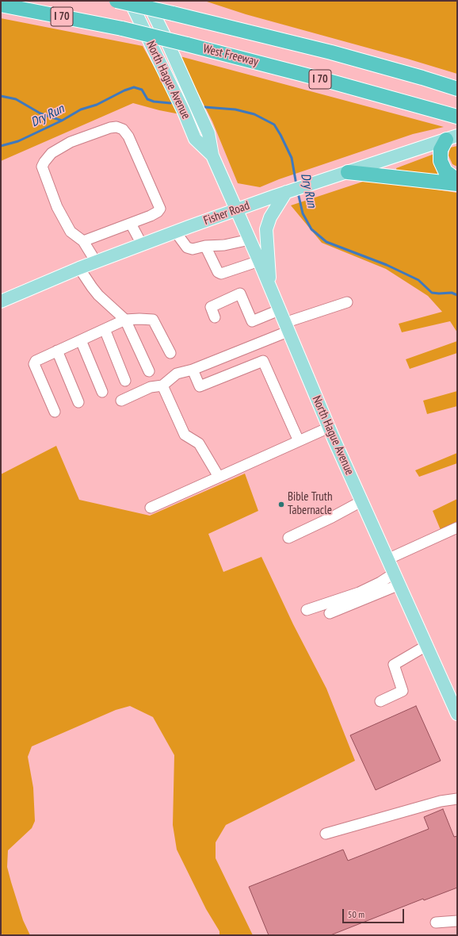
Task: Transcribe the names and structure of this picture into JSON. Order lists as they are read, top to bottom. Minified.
{"streets":{"highway":["I 70","West Freeway"],"main road":["North Hague Avenue","Fisher Road"]},"crossings":[["North Hague Avenue","Fisher Road"]],"water":["Dry Run"],"places":["Bible Truth Tabernacle"],"scale_bar":"50 m"}
